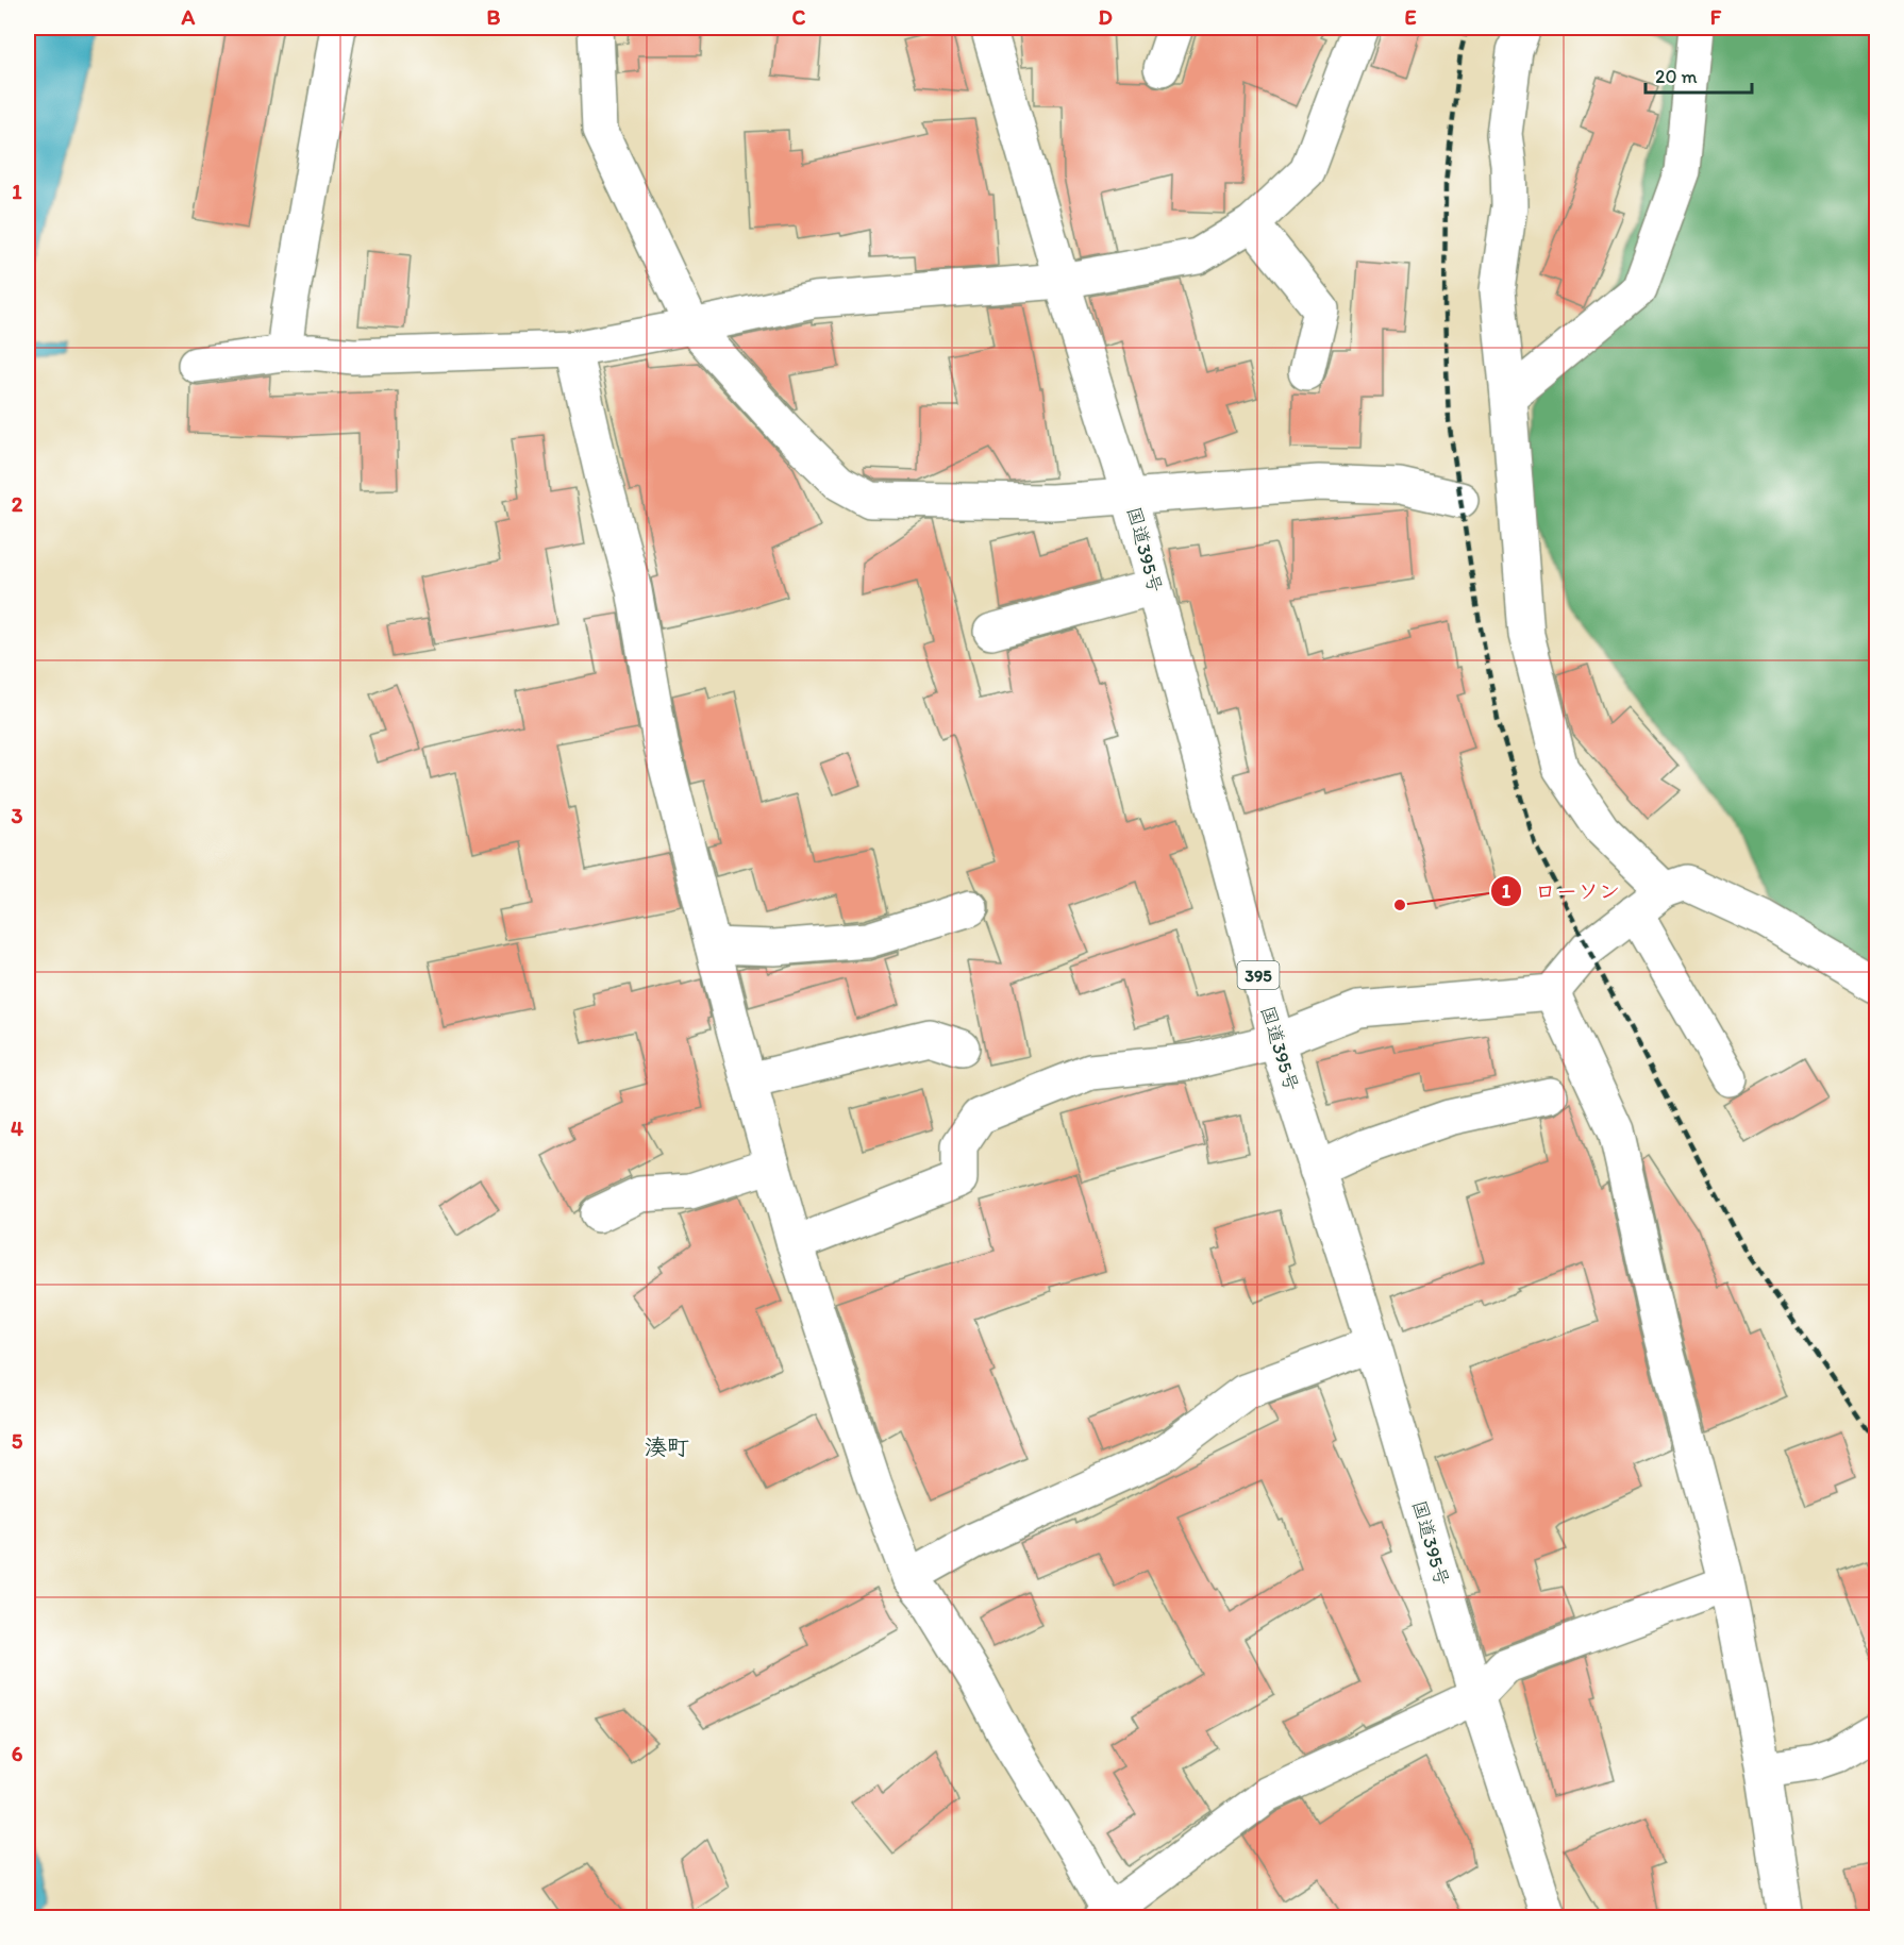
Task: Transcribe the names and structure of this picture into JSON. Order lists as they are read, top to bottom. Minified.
{"streets":{"main road":["国道395号","395"]},"districts":["湊町"],"places":["ローソン"],"scale_bar":"20 m","grid":{"columns":["A","B","C","D","E","F"],"rows":["1","2","3","4","5","6"]}}
